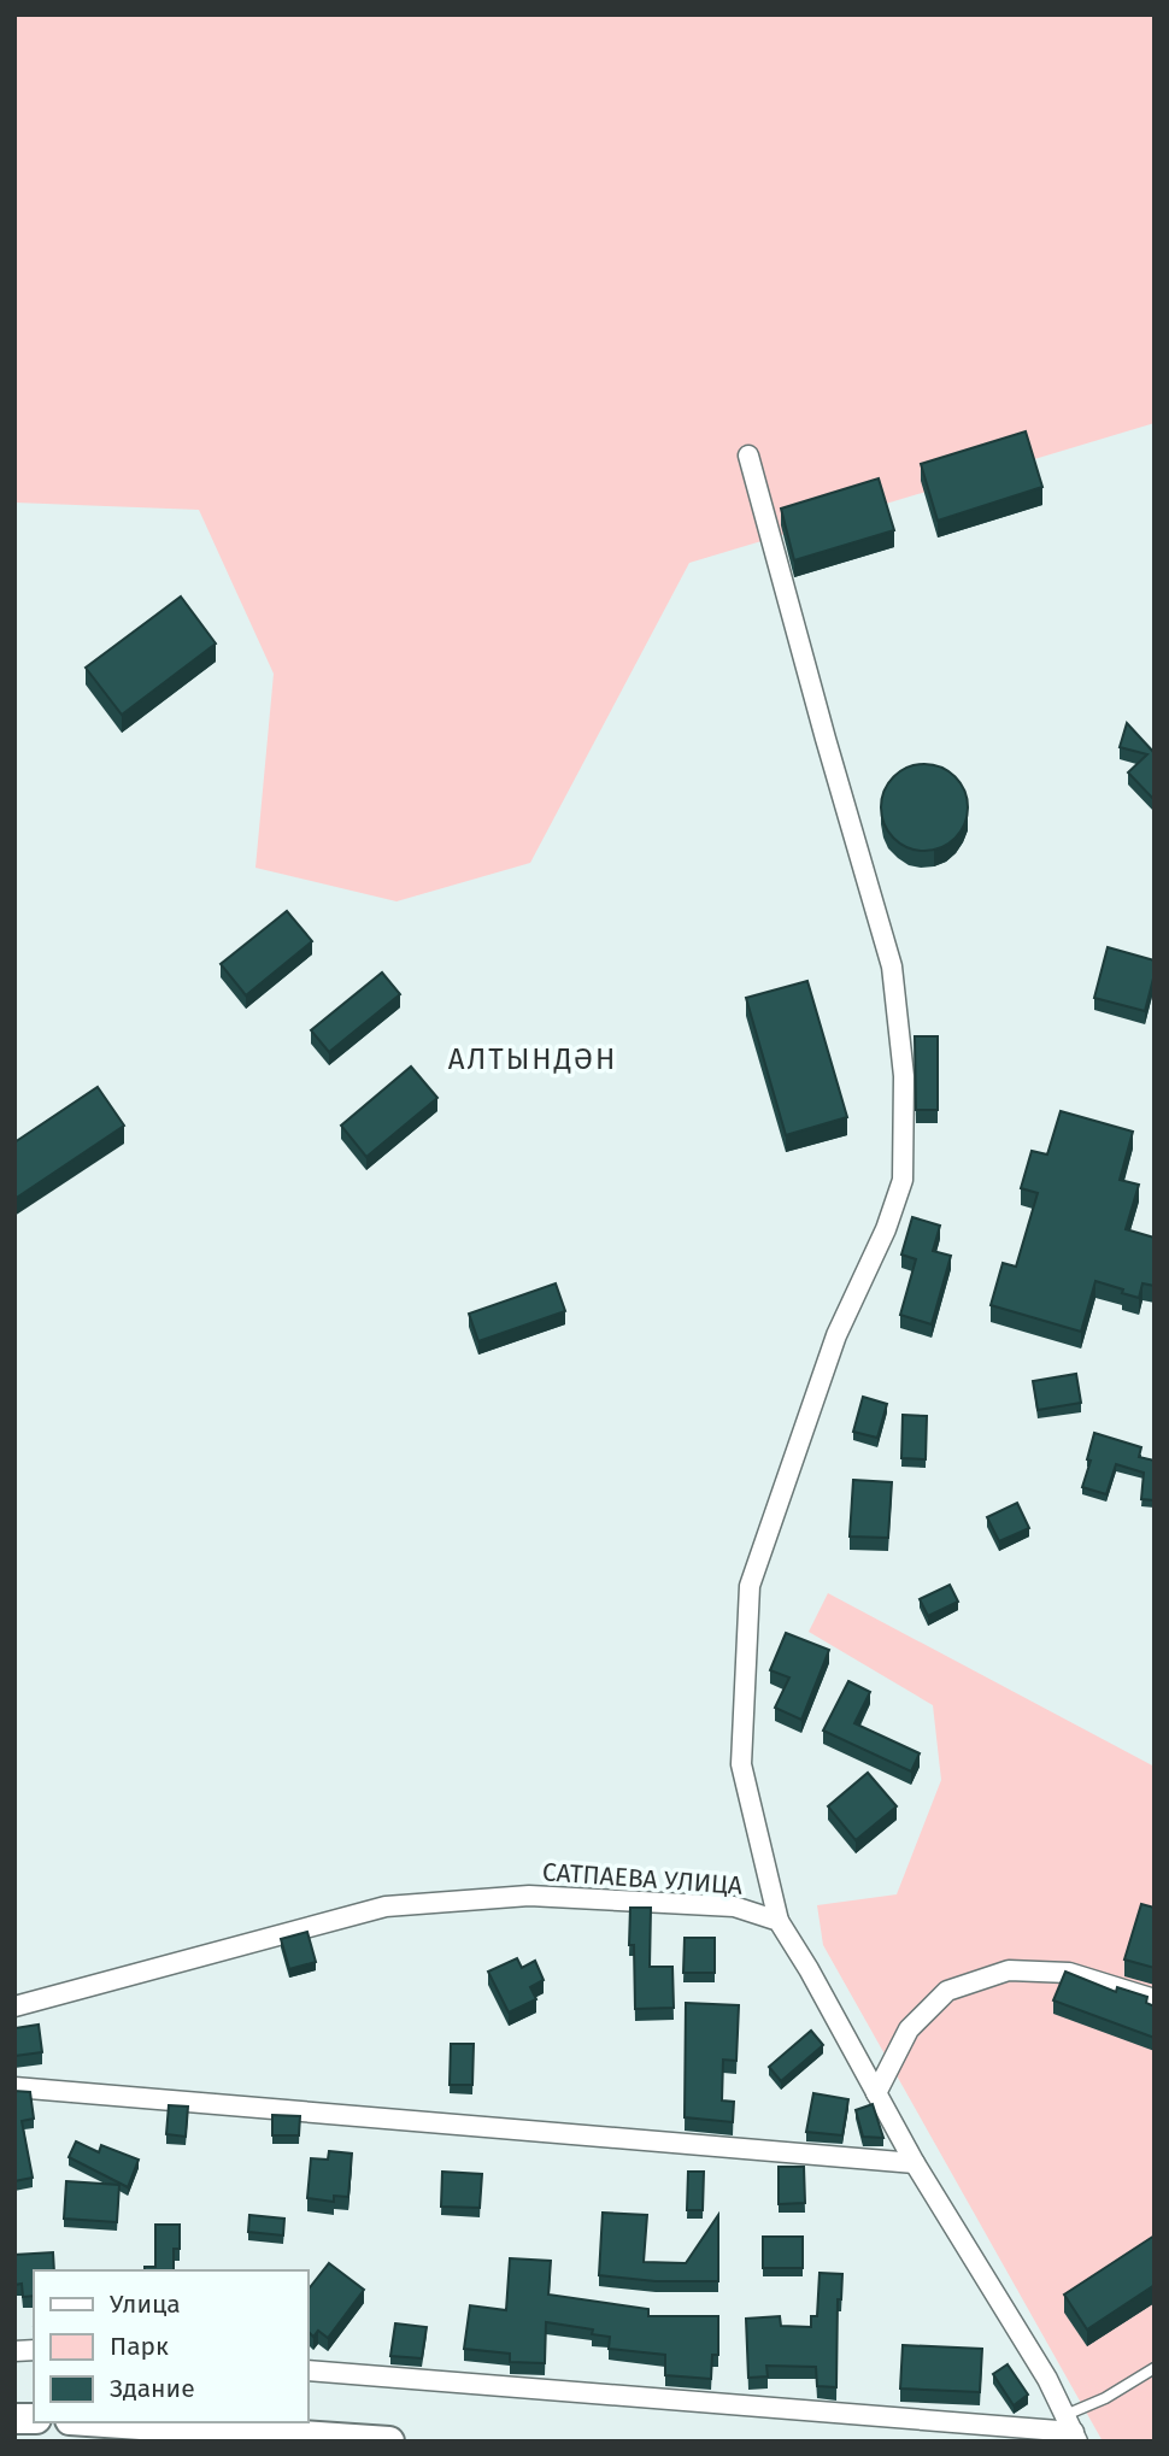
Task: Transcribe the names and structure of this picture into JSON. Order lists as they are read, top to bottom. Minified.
{"streets":{"street":["САТПАЕВА УЛИЦА"]},"districts":["АЛТЫНДӘН"],"legend":["Улица","Парк","Здание"]}
